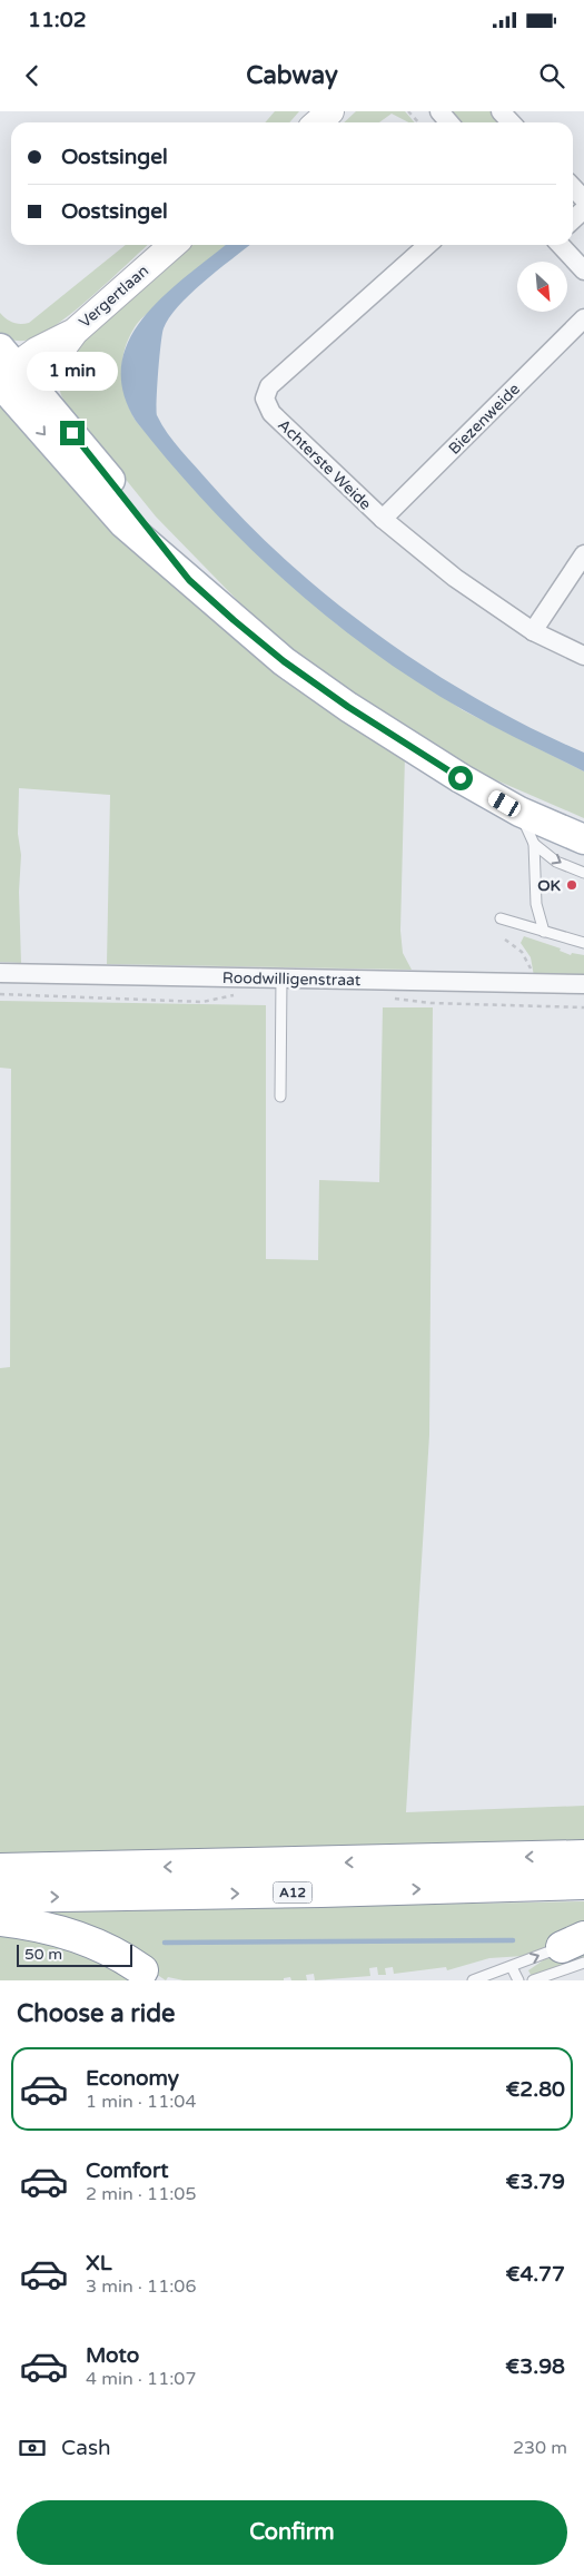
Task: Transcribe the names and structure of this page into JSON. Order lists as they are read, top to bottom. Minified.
{"streets":{"highway":["A12"],"street":["Vergertlaan","Biezenweide","Achterste Weide","Roodwilligenstraat"]},"crossings":[["Biezenweide","Achterste Weide"]],"places":["OK"],"scale_bar":"50 m","north":"bottom right","page":{"status":"11:02","header":"Cabway","banner":["Oostsingel","Oostsingel"],"bubble":"1 min","scale":"50 m","heading":"Choose a ride","list":[{"name":"Economy","note":"1 min · 11:04","value":"€2.80"},{"name":"Comfort","note":"2 min · 11:05","value":"€3.79"},{"name":"XL","note":"3 min · 11:06","value":"€4.77"},{"name":"Moto","note":"4 min · 11:07","value":"€3.98"}],"pay":["Cash","230 m"],"buttons":"Confirm"}}
